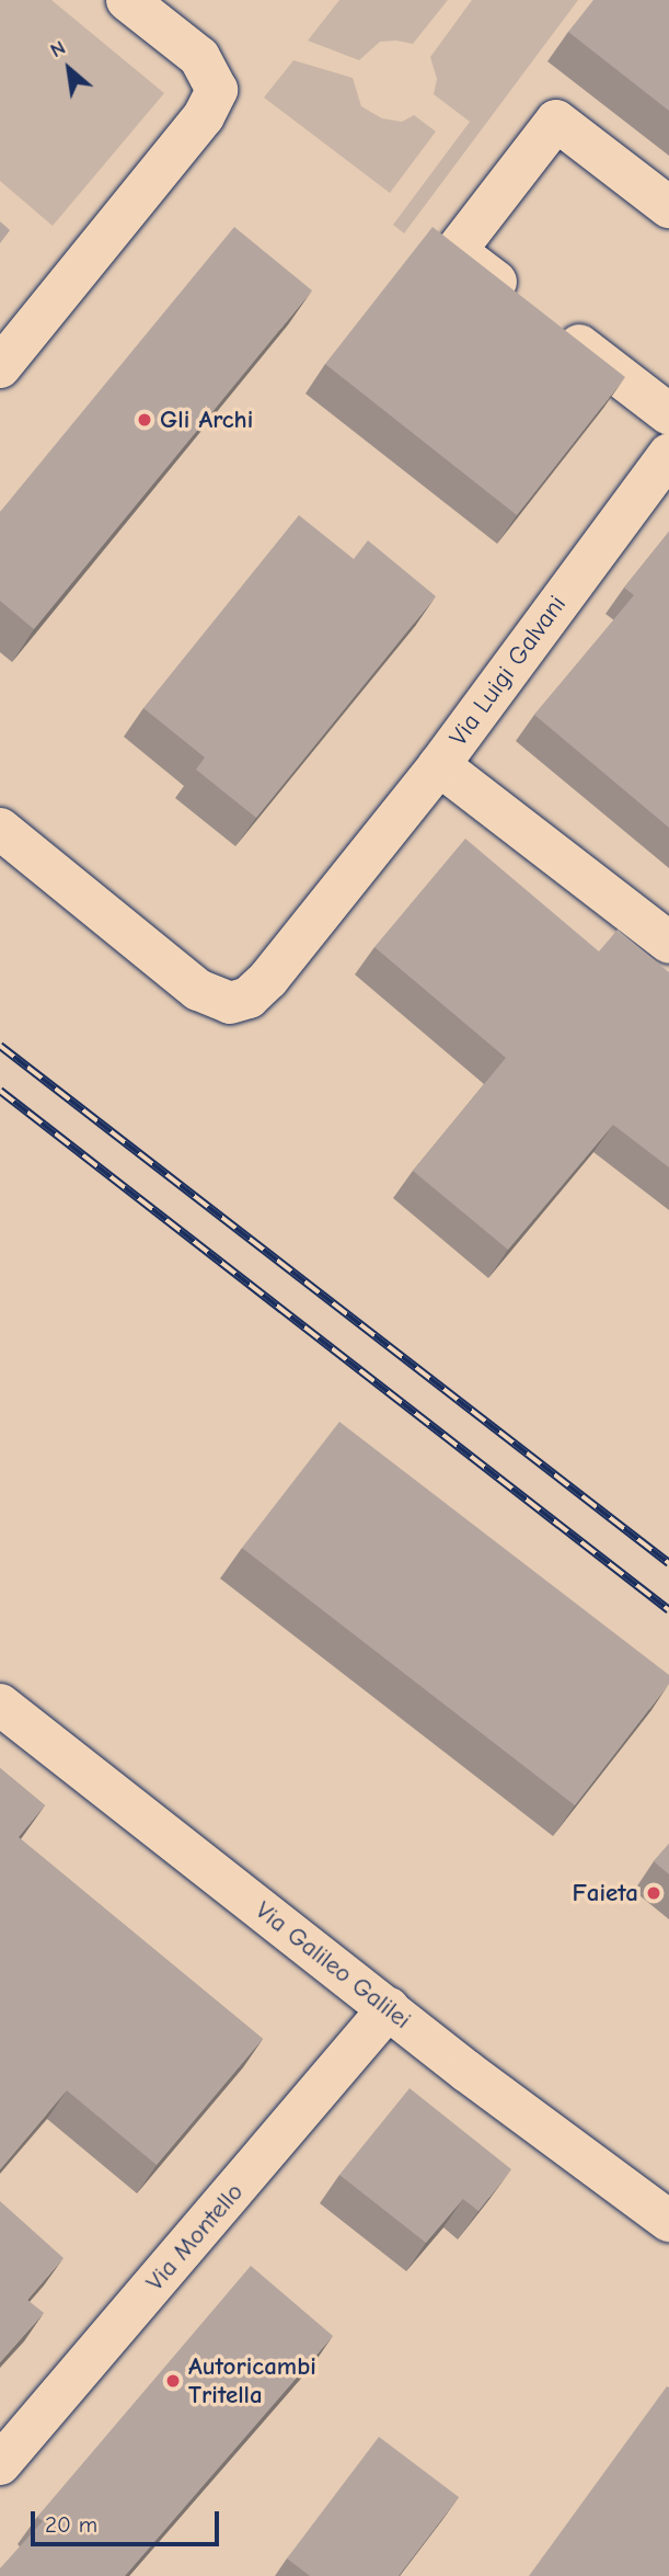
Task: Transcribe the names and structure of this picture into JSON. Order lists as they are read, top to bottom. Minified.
{"streets":{"street":["Via Luigi Galvani","Via Galileo Galilei","Via Montello"]},"crossings":[["Via Galileo Galilei","Via Montello"]],"places":["Gli Archi","Faieta","Autoricambi Tritella"],"scale_bar":"20 m","north":"top left"}
